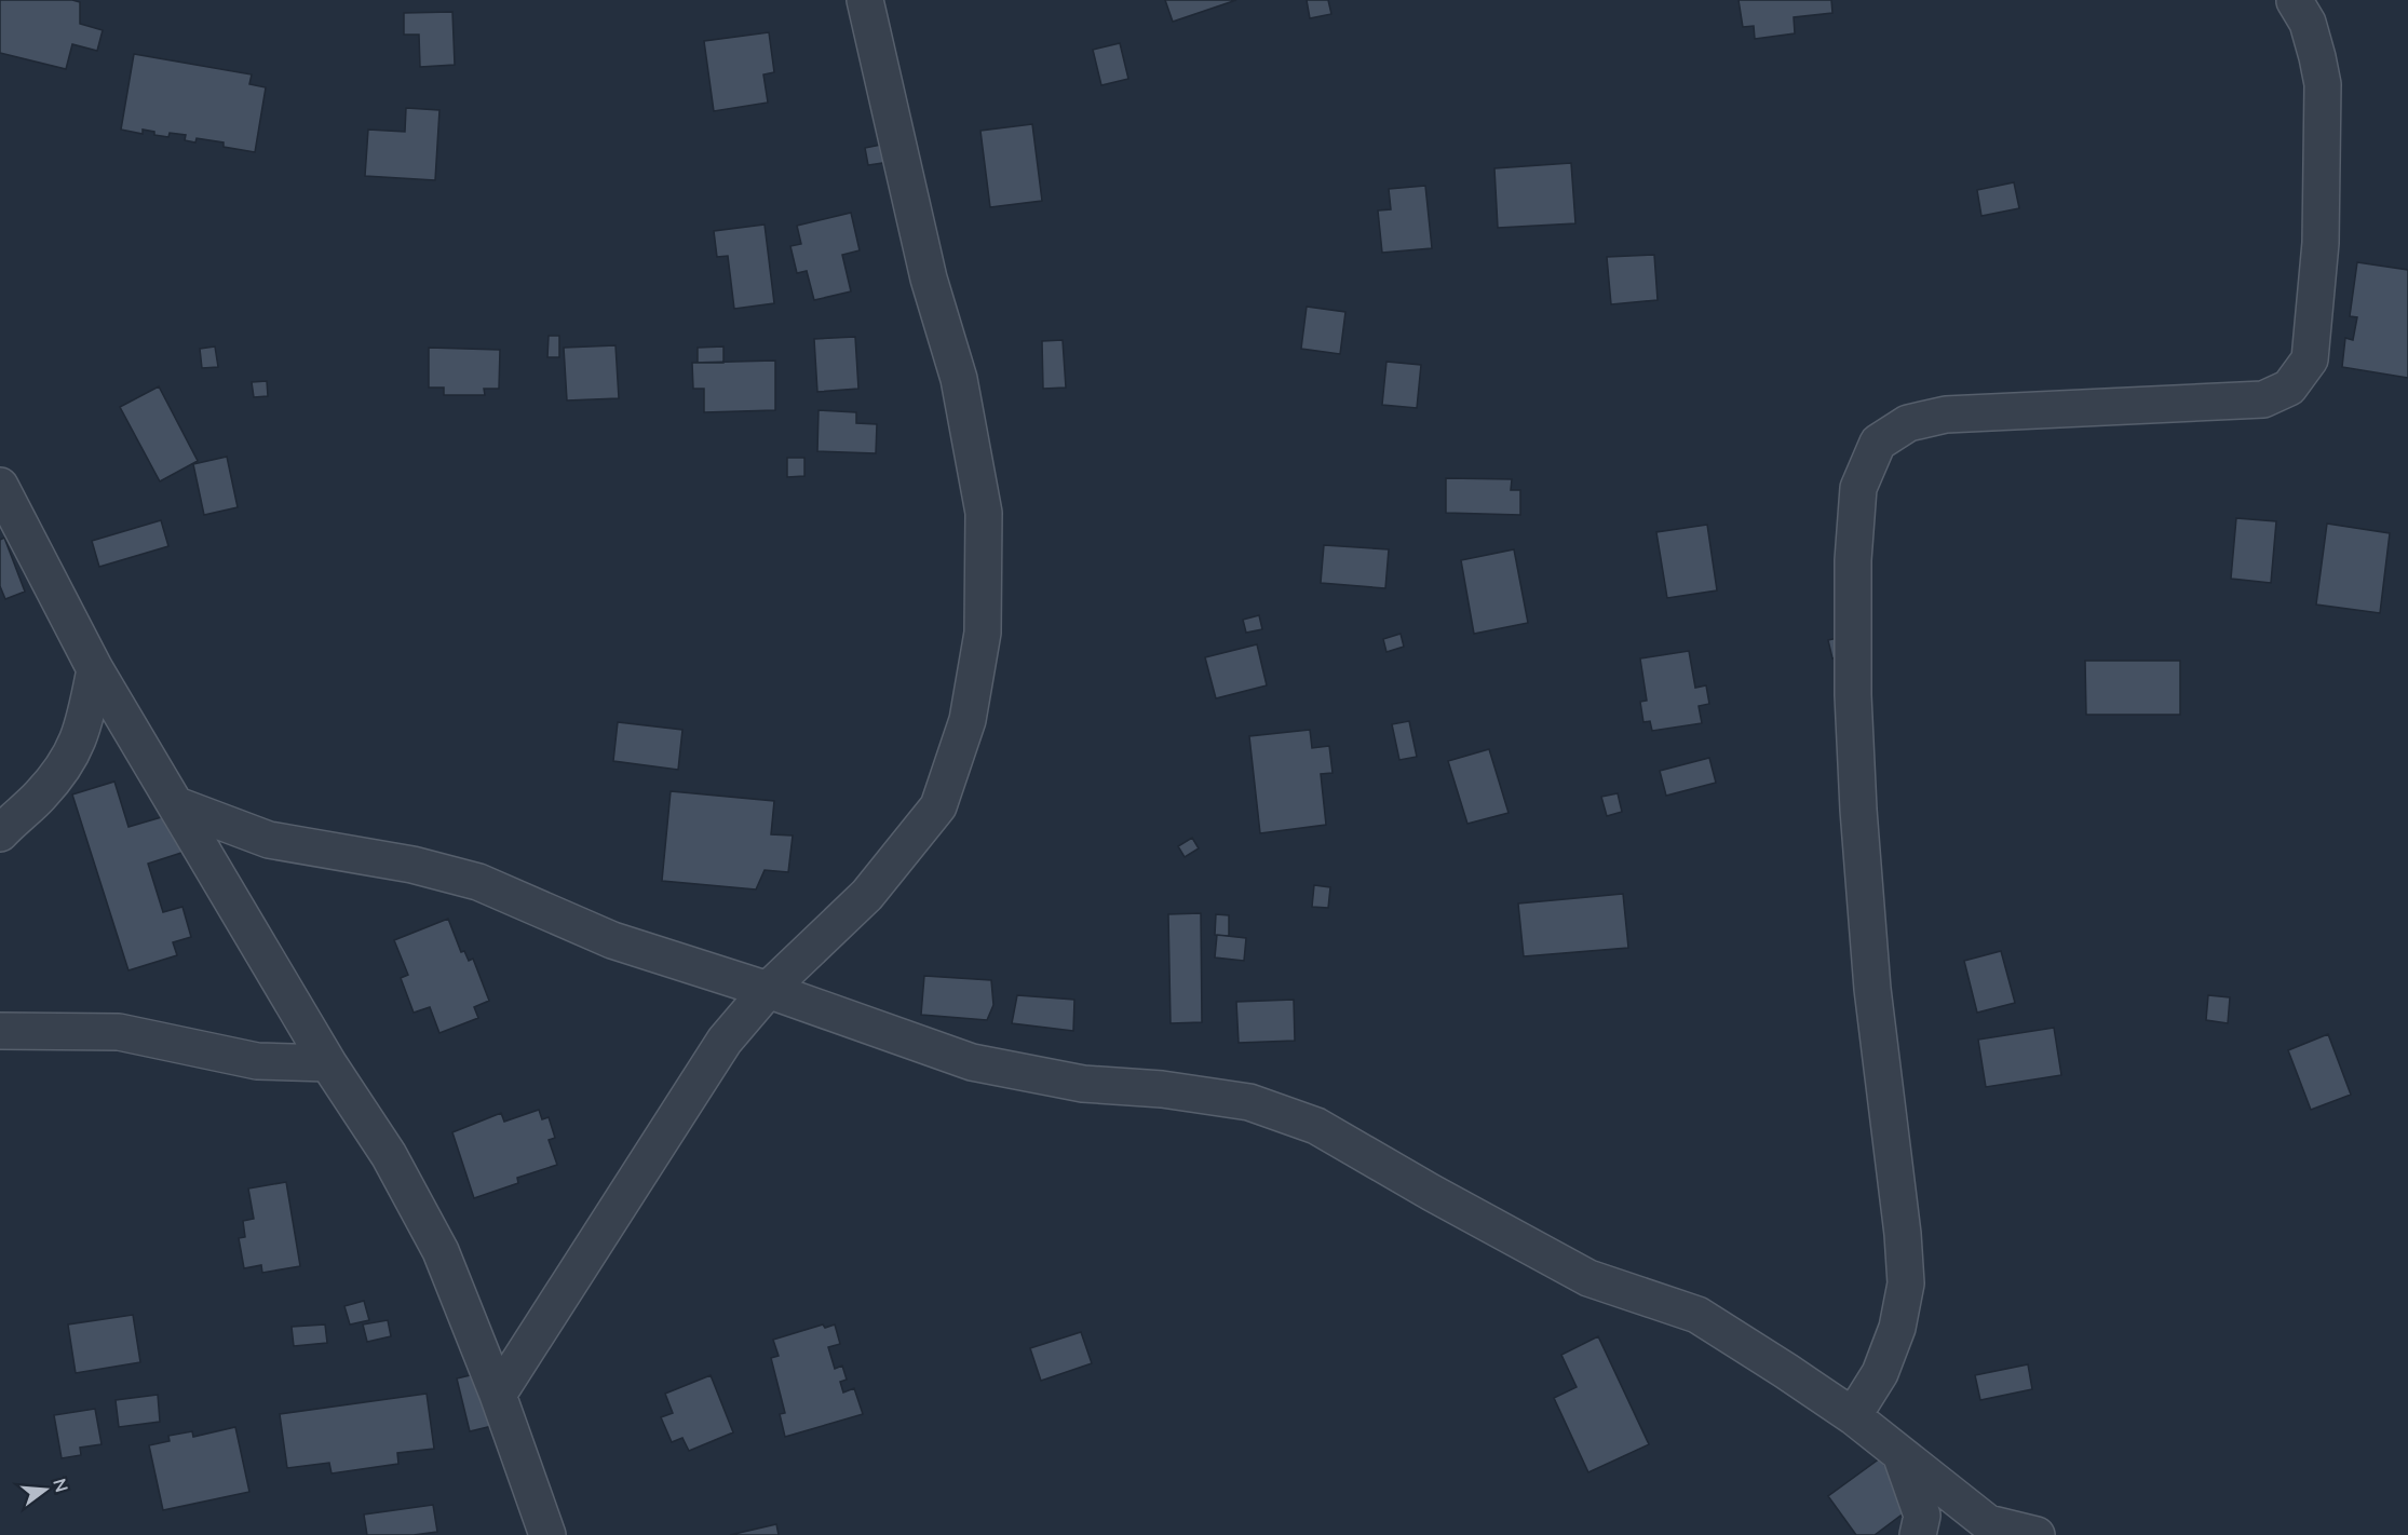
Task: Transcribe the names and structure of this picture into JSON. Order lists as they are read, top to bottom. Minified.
{"north":"right"}
